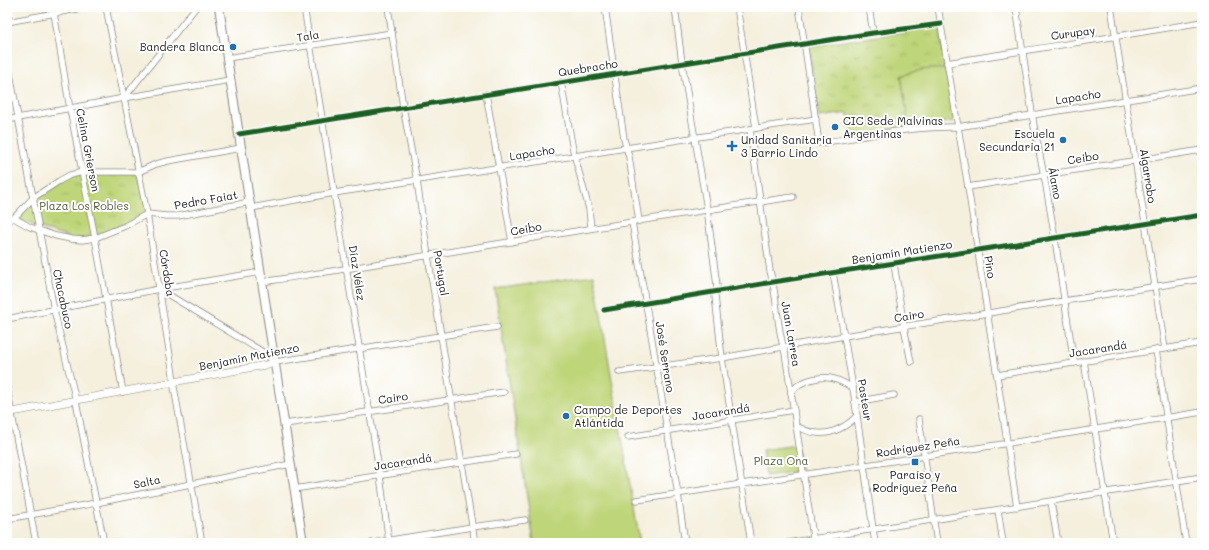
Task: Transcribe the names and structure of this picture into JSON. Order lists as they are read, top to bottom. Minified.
{"streets":{"street":["Curupay","Tala","Quebracho","Lapacho","Celina Grierson","Ceibo","Algarrobo","Álamo","Pedro Faiat","Benjamín Matienzo","Pino","Córdoba","Díaz Vélez","Portugal","Chacabuco","Cairo","Juan Larrea","Jacarandá","José Serrano","Pasteur","Rodríguez Peña","Salta"]},"crossings":[["Curupay","Algarrobo"],["Curupay","Álamo"],["Curupay","Pino"],["Tala","Díaz Vélez"],["Tala","Portugal"],["Quebracho","Pino"],["Quebracho","Díaz Vélez"],["Quebracho","Portugal"],["Lapacho","Algarrobo"],["Lapacho","Álamo"],["Lapacho","Pedro Faiat"],["Lapacho","Pino"],["Lapacho","Díaz Vélez"],["Lapacho","Portugal"],["Lapacho","Juan Larrea"],["Celina Grierson","Benjamín Matienzo"],["Ceibo","Algarrobo"],["Ceibo","Álamo"],["Ceibo","Pino"],["Ceibo","Díaz Vélez"],["Ceibo","Portugal"],["Ceibo","Juan Larrea"],["Ceibo","José Serrano"],["Algarrobo","Benjamín Matienzo"],["Algarrobo","Cairo"],["Algarrobo","Jacarandá"],["Álamo","Benjamín Matienzo"],["Álamo","Cairo"],["Álamo","Jacarandá"],["Pedro Faiat","Córdoba"],["Benjamín Matienzo","Pino"],["Benjamín Matienzo","Córdoba"],["Benjamín Matienzo","Díaz Vélez"],["Benjamín Matienzo","Portugal"],["Benjamín Matienzo","Chacabuco"],["Benjamín Matienzo","Juan Larrea"],["Benjamín Matienzo","José Serrano"],["Benjamín Matienzo","Pasteur"],["Pino","Cairo"],["Pino","Jacarandá"],["Pino","Rodríguez Peña"],["Córdoba","Salta"],["Díaz Vélez","Cairo"],["Díaz Vélez","Jacarandá"],["Portugal","Cairo"],["Portugal","Jacarandá"],["Chacabuco","Salta"],["Cairo","Juan Larrea"],["Cairo","José Serrano"],["Cairo","Pasteur"],["Juan Larrea","Jacarandá"],["Juan Larrea","Pasteur"],["Juan Larrea","Rodríguez Peña"],["Jacarandá","José Serrano"],["Jacarandá","Pasteur"],["José Serrano","Rodríguez Peña"],["Pasteur","Rodríguez Peña"]],"parks":["Plaza Los Robles","Plaza Ona"],"places":{"other":["Bandera Blanca","CIC Sede Malvinas Argentinas","Escuela Secundaria 21","Campo de Deportes Atlántida"],"health":["Unidad Sanitaria 3 Barrio Lindo"],"transit":["Paraíso y Rodríguez Peña"]}}
